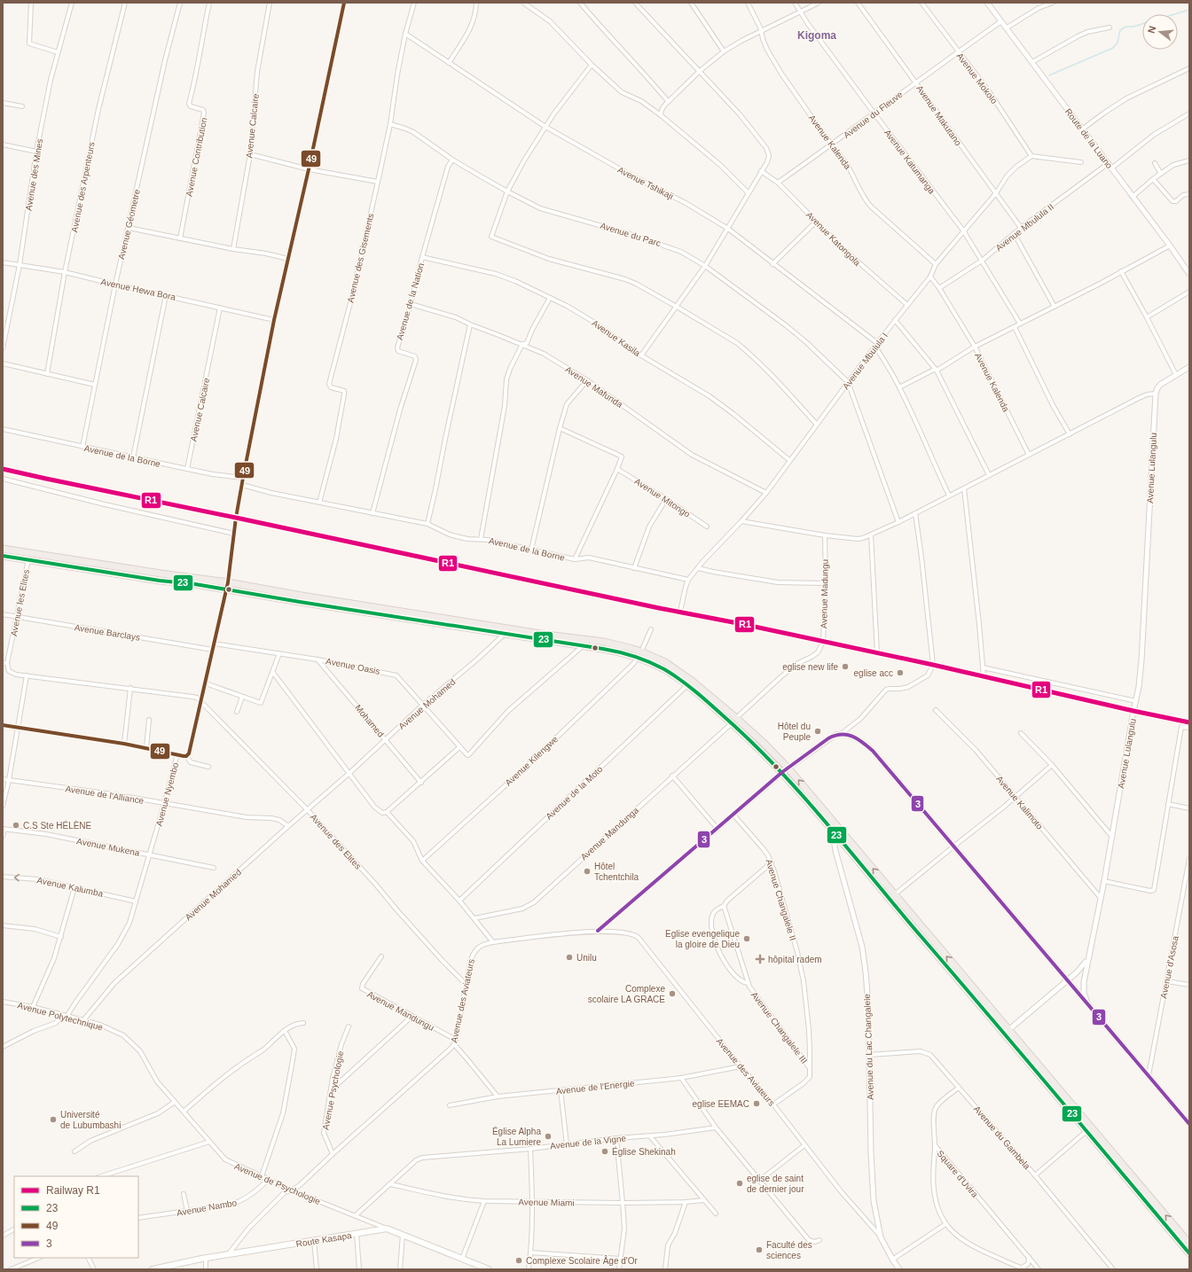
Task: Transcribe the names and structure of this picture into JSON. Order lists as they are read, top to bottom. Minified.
{"streets":{"main road":["Route Kasapa"],"street":["Avenue Mokolo","Avenue du Fleuve","Avenue Makutano","Avenue Calcaire","Route de la Luano","Avenue Kalenda","Avenue Contribution","Avenue Katumanga","Avenue des Mines","Avenue Tshikaji","Avenue des Arpenteurs","Avenue Géometre","Avenue Mbulula II","Avenue du Parc","Avenue Katongola","Avenue des Gisements","Avenue Hewa Bora","Avenue de la Nation","Avenue Kasila","Avenue Mbulula I","Avenue Mafunda","Avenue de la Borne","Avenue Lulangulu","Avenue Mitongo","Avenue Madungu","Avenue les Elites","Avenue Barclays","Avenue Oasis","Avenue Mohamed","Mohamed","Avenue Kilengwe","Avenue de la Moto","Avenue de l'Alliance","Avenue Nyembo","Avenue Kalimoto","Avenue Mandunga","Avenue des Elites","Avenue Mukena","Avenue Kalumba","Avenue Changalele II","Avenue d'Asosa","Avenue des Aviateurs","Avenue Mandungu","Avenue Polytechnique","Avenue Changalele III","Avenue du Lac Changalele","Avenue de l'Energie","Avenue Psychologie","Avenue du Gambela","Avenue de la Vigne","Square d'Uvira","Avenue de Psychologie","Avenue Miami","Avenue Nambo"]},"crossings":[["Avenue Mokolo","Avenue du Fleuve"],["Avenue Mokolo","Avenue Mbulula I"],["Avenue du Fleuve","Avenue Makutano"],["Avenue du Fleuve","Route de la Luano"],["Avenue du Fleuve","Avenue Kalenda"],["Avenue du Fleuve","Avenue Katumanga"],["Avenue du Fleuve","Avenue Katongola"],["Avenue Makutano","Avenue Mbulula II"],["Avenue Makutano","Avenue Mbulula I"],["Avenue Calcaire","Avenue Hewa Bora"],["Avenue Calcaire","Avenue de la Borne"],["Route de la Luano","Avenue Mbulula II"],["Avenue Kalenda","Avenue Mbulula II"],["Avenue Kalenda","Avenue Mbulula I"],["Avenue Katumanga","Avenue Mbulula II"],["Avenue Katumanga","Avenue Mbulula I"],["Avenue des Mines","Avenue Hewa Bora"],["Avenue Tshikaji","Avenue des Gisements"],["Avenue Tshikaji","Avenue Mbulula I"],["Avenue des Arpenteurs","Avenue Hewa Bora"],["Avenue Géometre","Avenue Hewa Bora"],["Avenue Géometre","Avenue de la Borne"],["Avenue du Parc","Avenue des Gisements"],["Avenue du Parc","Avenue de la Nation"],["Avenue du Parc","Avenue Mbulula I"],["Avenue Katongola","Avenue Mbulula I"],["Avenue des Gisements","Avenue de la Borne"],["Avenue Hewa Bora","Avenue Nyembo"],["Avenue de la Nation","Avenue Kasila"],["Avenue de la Nation","Avenue Mafunda"],["Avenue de la Nation","Avenue de la Borne"],["Avenue Kasila","Avenue Mbulula I"],["Avenue Mbulula I","Avenue Mafunda"],["Avenue Mbulula I","Avenue de la Borne"],["Avenue de la Borne","Avenue Nyembo"],["Avenue Lulangulu","Avenue Kalimoto"],["Avenue Madungu","Avenue Mandunga"],["Avenue les Elites","Avenue Barclays"],["Avenue Barclays","Avenue Nyembo"],["Avenue Oasis","Avenue Mohamed"],["Avenue Oasis","Mohamed"],["Avenue Oasis","Avenue Nyembo"],["Avenue Mohamed","Mohamed"],["Avenue Mohamed","Avenue de l'Alliance"],["Avenue Mohamed","Avenue des Elites"],["Avenue Mohamed","Avenue Polytechnique"],["Avenue de l'Alliance","Avenue Nyembo"],["Avenue Nyembo","Avenue des Elites"],["Avenue Nyembo","Avenue Mukena"],["Avenue Nyembo","Avenue Kalumba"],["Avenue Nyembo","Avenue Polytechnique"],["Avenue des Elites","Avenue des Aviateurs"],["Avenue Changalele II","Avenue des Aviateurs"],["Avenue Changalele II","Avenue Changalele III"],["Avenue des Aviateurs","Avenue Mandungu"],["Avenue des Aviateurs","Avenue du Lac Changalele"],["Avenue des Aviateurs","Avenue de l'Energie"],["Avenue des Aviateurs","Avenue Psychologie"],["Avenue des Aviateurs","Avenue de Psychologie"],["Avenue des Aviateurs","Route Kasapa"],["Avenue Mandungu","Avenue de l'Energie"],["Avenue Polytechnique","Avenue de Psychologie"],["Avenue du Lac Changalele","Avenue du Gambela"],["Avenue de la Vigne","Avenue de Psychologie"],["Avenue de la Vigne","Avenue Miami"],["Avenue de Psychologie","Avenue Nambo"],["Avenue de Psychologie","Route Kasapa"]],"one_way":["Avenue Kalumba"],"districts":["Kigoma"],"places":{"other":["eglise new life","eglise acc","Hôtel du Peuple","C.S Ste HÉLÈNE","Hôtel Tchentchila","Eglise evengelique la gloire de Dieu","Unilu","Complexe scolaire LA GRACE","eglise EEMAC","Université de Lubumbashi","Église Alpha La Lumiere","Église Shekinah","eglise de saint de dernier jour","Faculté des sciences","Complexe Scolaire Âge d'Or"],"health":["hôpital radem"]},"lines":["transit line 49","rail line R1","transit line 23","transit line 3"],"legend":["Railway R1","23","49","3"],"north":"left"}
